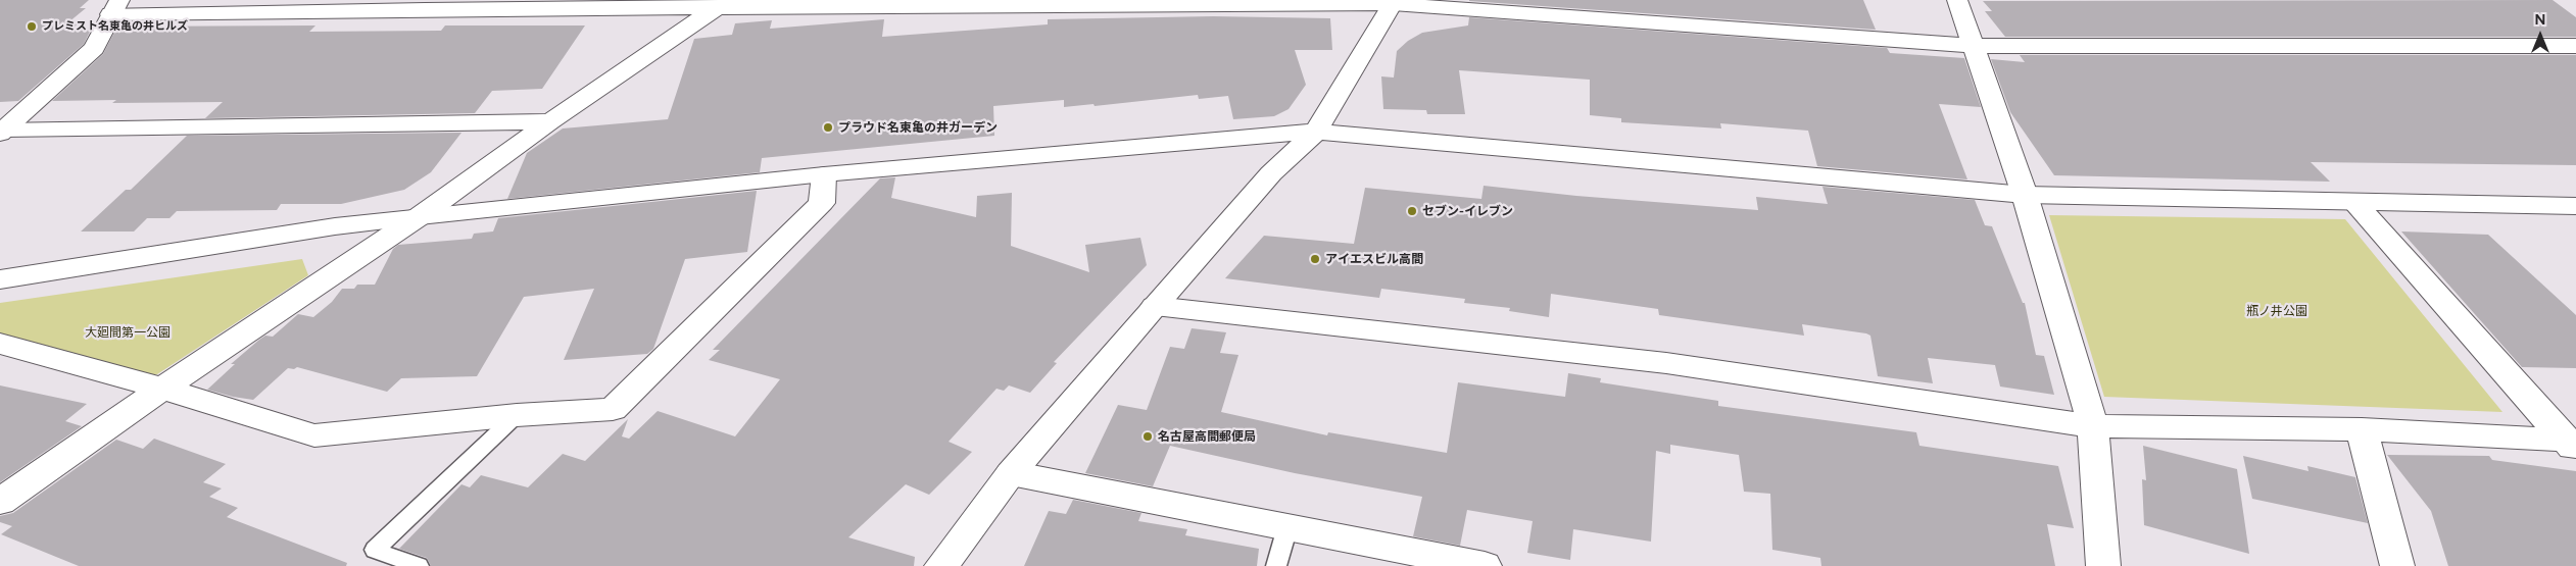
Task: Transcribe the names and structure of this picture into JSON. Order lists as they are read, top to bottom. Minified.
{"parks":["瓶ノ井公園","大廻間第一公園"],"places":["プレミスト名東亀の井ヒルズ","プラウド名東亀の井ガーデン","セブン-イレブン","アイエスビル高間","名古屋高間郵便局"],"north":"top"}
